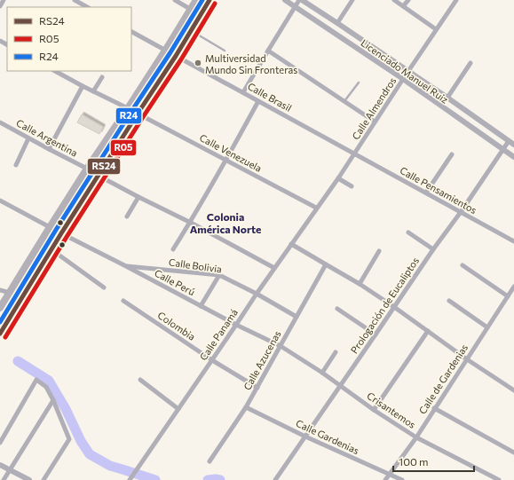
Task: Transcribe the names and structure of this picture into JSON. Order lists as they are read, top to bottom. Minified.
{"streets":{"street":["Licenciado Manuel Ruiz","Calle Brasil","Calle Almendros","Calle Argentina","Calle Venezuela","Calle Pensamientos","Calle Bolivia","Calle Perú","Prologación de Eucaliptos","Colombia","Calle Panamá","Calle Azucenas","Calle de Gardenias","Crisantemos","Calle Gardenias"]},"crossings":[["Licenciado Manuel Ruiz","Calle Almendros"],["Licenciado Manuel Ruiz","Prologación de Eucaliptos"],["Calle Brasil","Calle Almendros"],["Calle Brasil","Calle Pensamientos"],["Calle Almendros","Calle Venezuela"],["Calle Almendros","Calle Pensamientos"],["Calle Almendros","Calle Panamá"],["Calle Venezuela","Calle Panamá"],["Calle Pensamientos","Prologación de Eucaliptos"],["Calle Bolivia","Calle Perú"],["Calle Bolivia","Calle Panamá"],["Calle Bolivia","Calle Azucenas"],["Calle Perú","Calle Panamá"],["Calle Perú","Calle Azucenas"],["Calle Perú","Crisantemos"],["Prologación de Eucaliptos","Crisantemos"],["Prologación de Eucaliptos","Calle Gardenias"],["Colombia","Calle Panamá"],["Colombia","Calle Azucenas"],["Calle Azucenas","Crisantemos"],["Calle Azucenas","Calle Gardenias"],["Calle de Gardenias","Crisantemos"],["Calle de Gardenias","Calle Gardenias"]],"districts":["Colonia América Norte"],"places":["Multiversidad Mundo Sin Fronteras"],"lines":["transit line RS24","transit line R24","transit line R05"],"legend":["RS24","R05","R24"],"scale_bar":"100 m"}
